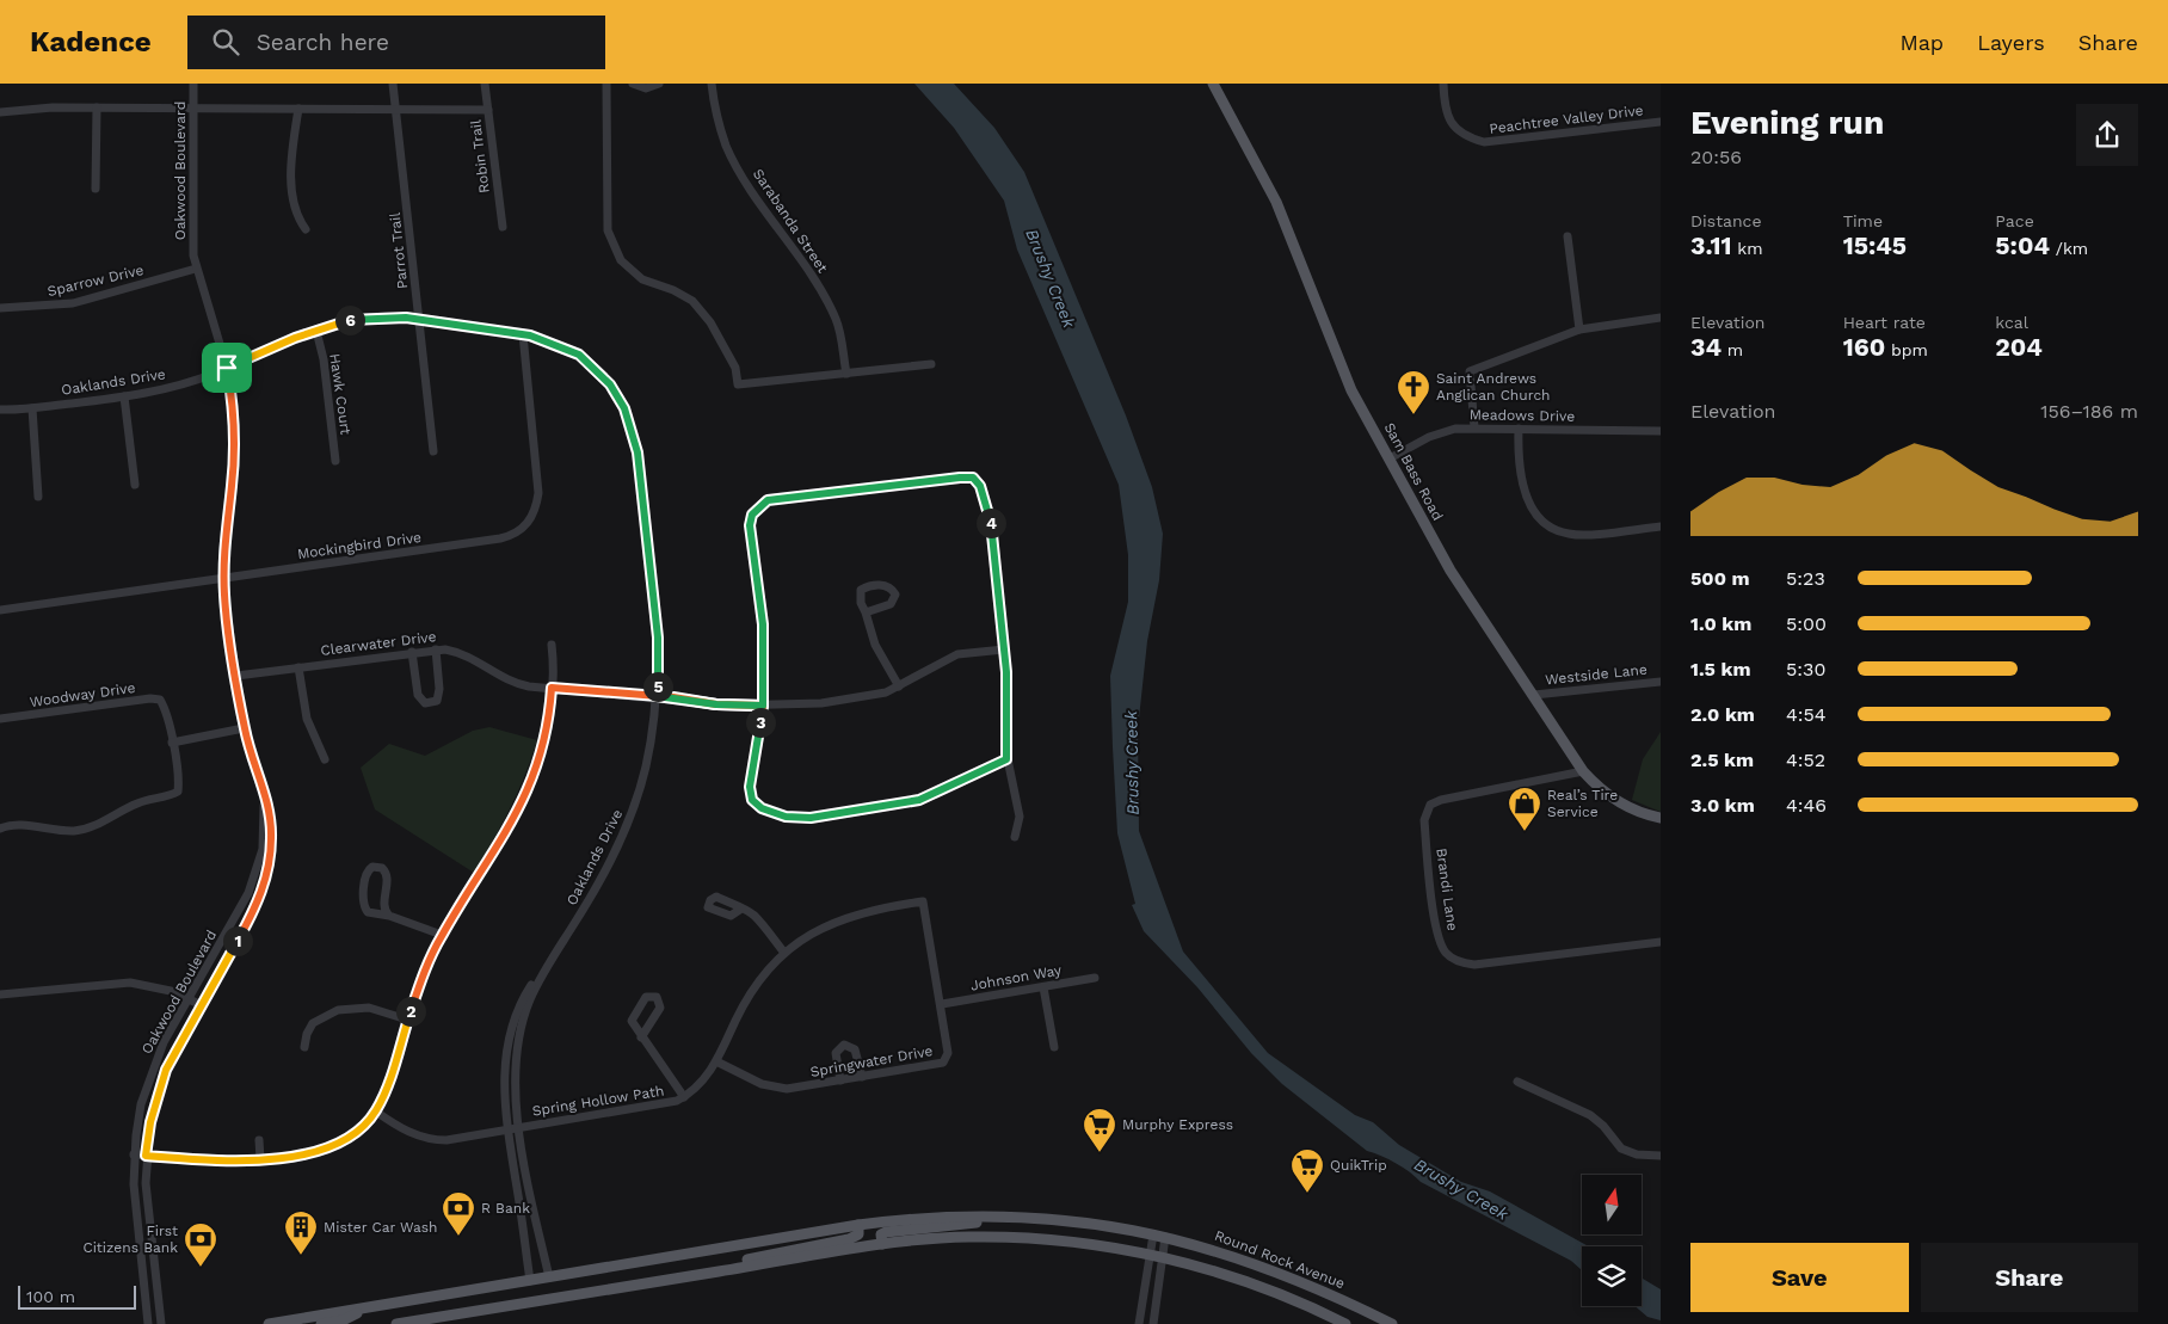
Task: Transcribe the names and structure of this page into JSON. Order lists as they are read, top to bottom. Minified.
{"streets":{"main road":["Sam Bass Road","Round Rock Avenue"],"street":["Peachtree Valley Drive","Robin Trail","Oakwood Boulevard","Sarabanda Street","Parrot Trail","Sparrow Drive","Oaklands Drive","Hawk Court","Meadows Drive","Mockingbird Drive","Clearwater Drive","Westside Lane","Woodway Drive","Brandi Lane","Johnson Way","Springwater Drive","Spring Hollow Path"]},"crossings":[["Oakwood Boulevard","Sparrow Drive"],["Oakwood Boulevard","Oaklands Drive"],["Oakwood Boulevard","Mockingbird Drive"],["Oakwood Boulevard","Clearwater Drive"],["Parrot Trail","Oaklands Drive"],["Oaklands Drive","Hawk Court"],["Oaklands Drive","Mockingbird Drive"],["Oaklands Drive","Clearwater Drive"],["Oaklands Drive","Spring Hollow Path"],["Oaklands Drive","Round Rock Avenue"],["Meadows Drive","Sam Bass Road"],["Sam Bass Road","Westside Lane"],["Sam Bass Road","Brandi Lane"],["Johnson Way","Springwater Drive"],["Springwater Drive","Spring Hollow Path"]],"water":["Brushy Creek"],"places":{"church":["Saint Andrews Anglican Church"],"shop":["Real’s Tire Service"],"supermarket":["Murphy Express","QuikTrip"],"bank":["R Bank","First Citizens Bank"],"building":["Mister Car Wash"]},"scale_bar":"100 m","north":"top","page":{"header":"Kadence","search":"Search here","nav":["Map","Layers","Share"],"heading":["Evening run","20:56"],"stats":[["Distance","3.11 km"],["Time","15:45"],["Pace","5:04 /km"],["Elevation","34 m"],["Heart rate","160 bpm"],["kcal","204"]],"pins":["6","4","5","3","1","2"],"chart":["Elevation","156–186 m"],"list":[{"name":"500 m","note":"5:23"},{"name":"1.0 km","note":"5:00"},{"name":"1.5 km","note":"5:30"},{"name":"2.0 km","note":"4:54"},{"name":"2.5 km","note":"4:52"},{"name":"3.0 km","note":"4:46"}],"buttons":["Save","Share"],"scale":"100 m"}}
